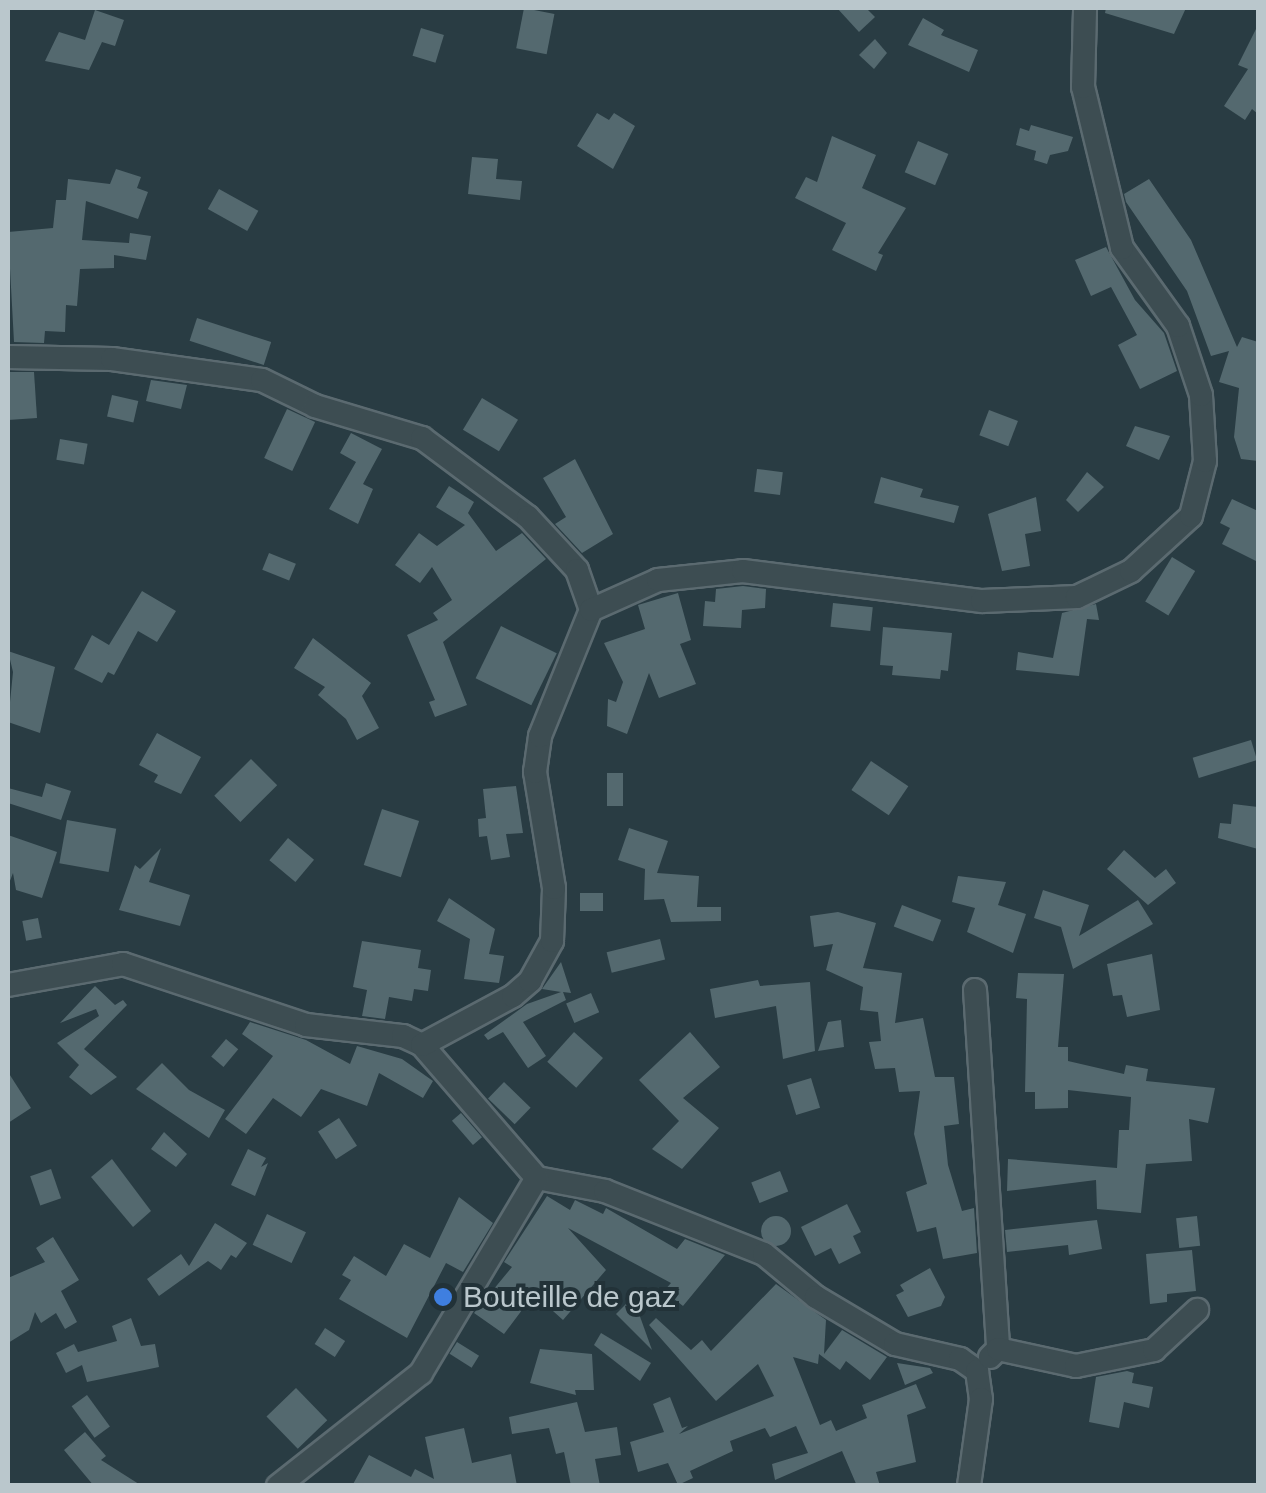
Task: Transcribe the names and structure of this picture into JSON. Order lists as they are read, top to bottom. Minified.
{"places":["Bouteille de gaz"]}
